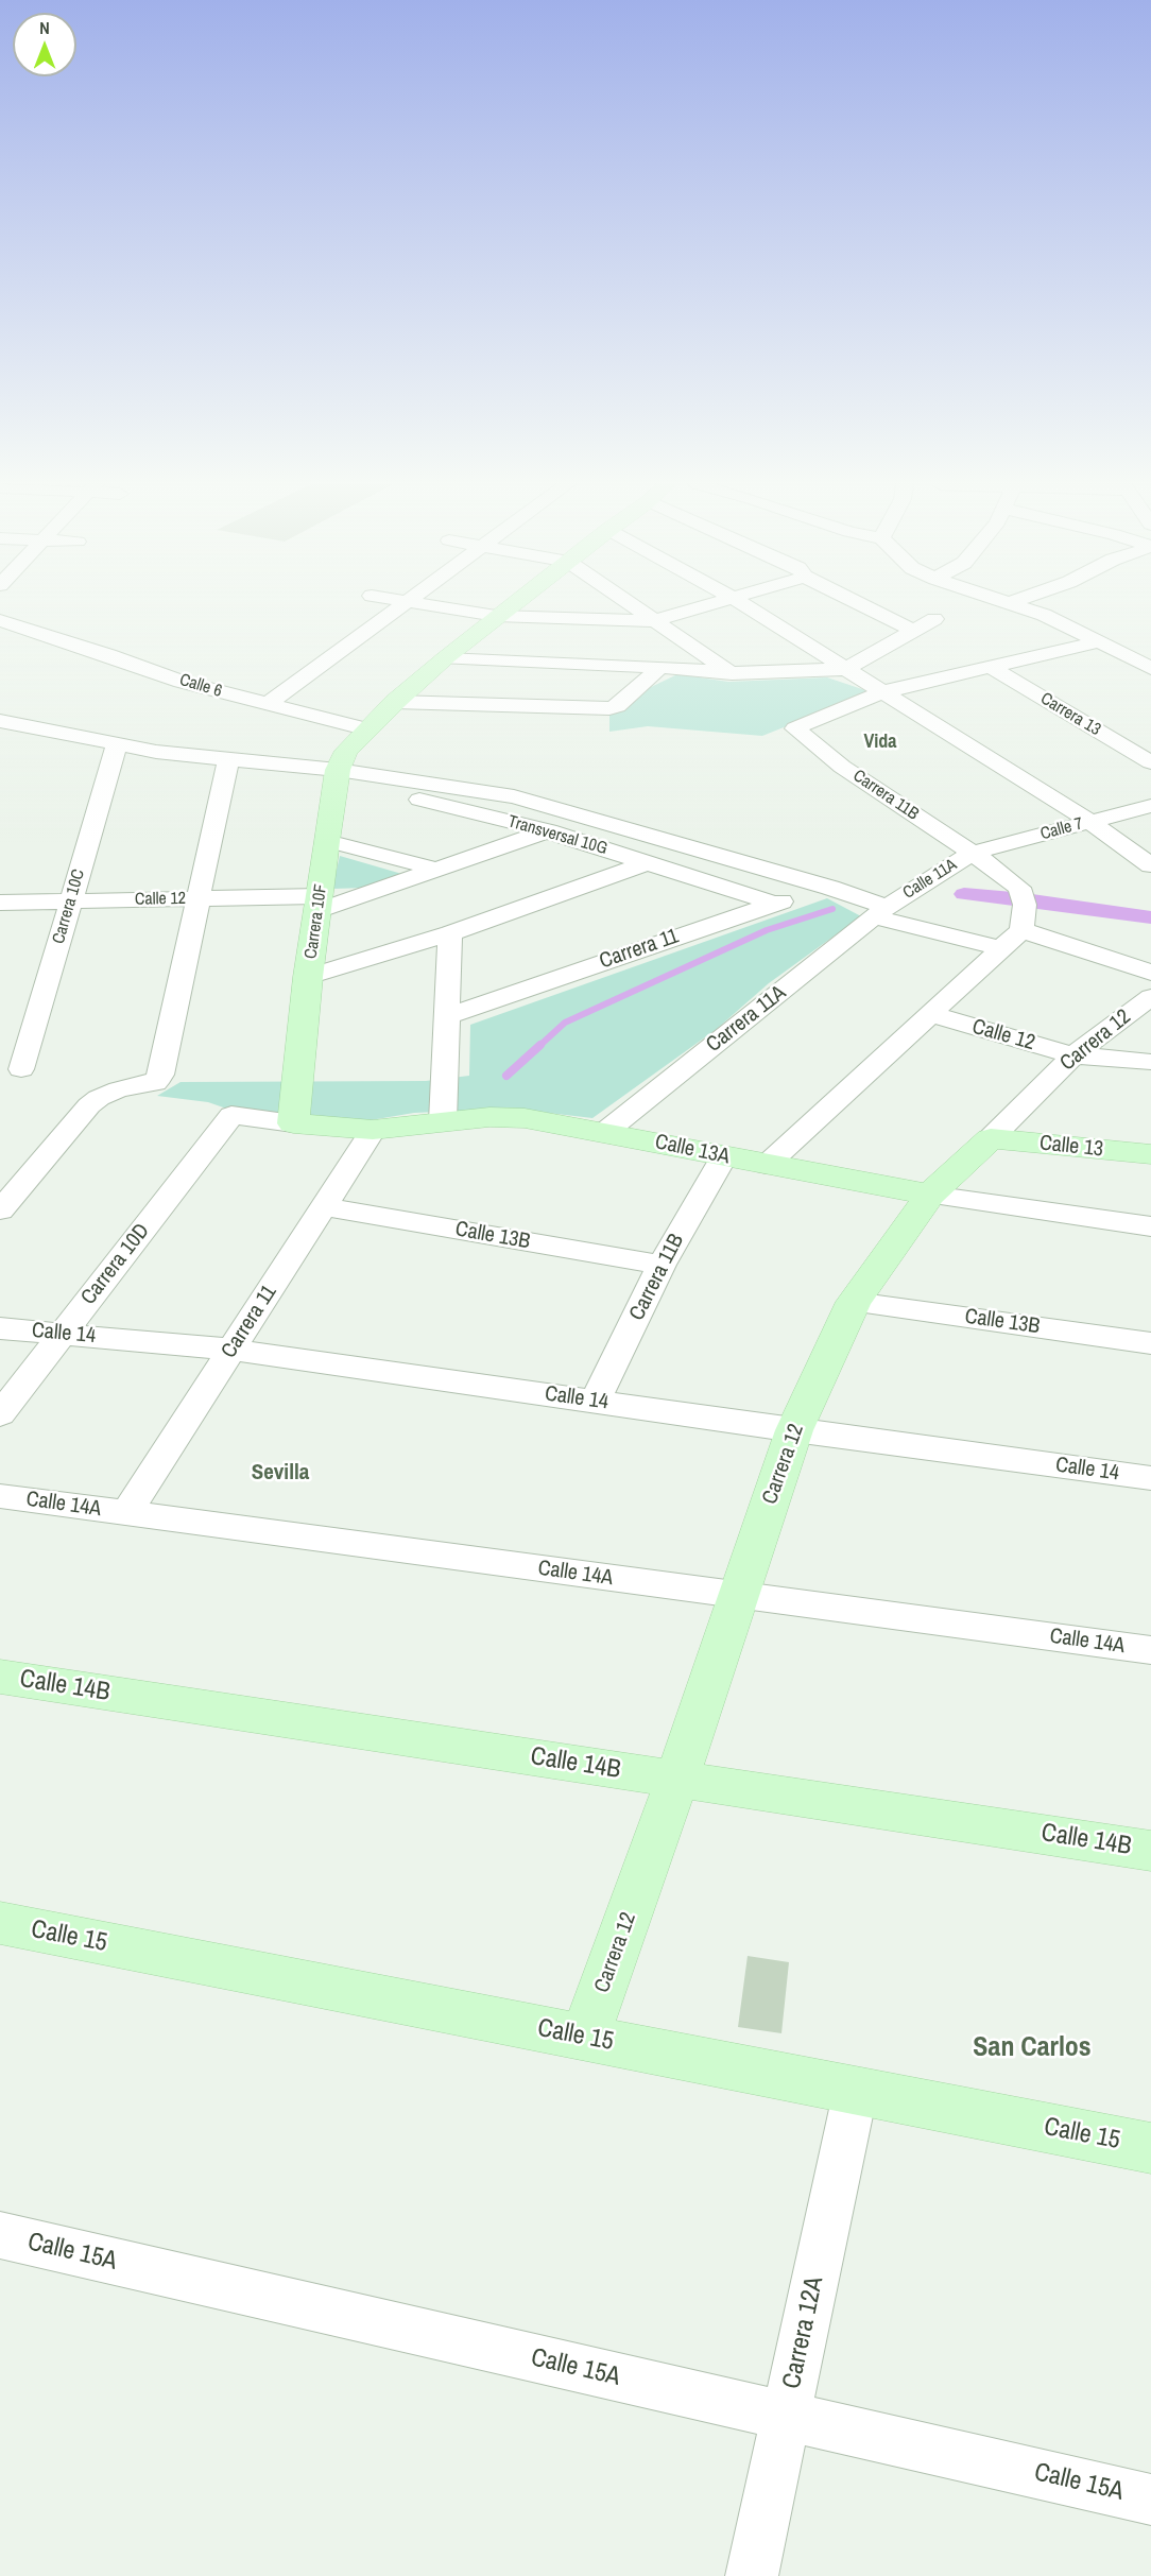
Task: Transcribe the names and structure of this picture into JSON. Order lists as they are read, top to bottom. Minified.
{"streets":{"street":["Calle 6","Carrera 13","Carrera 11B","Calle 7","Transversal 10G","Calle 11A","Calle 12","Carrera 10C","Carrera 10F","Carrera 11","Carrera 11A","Carrera 12","Calle 13","Calle 13A","Calle 13B","Carrera 10D","Calle 14","Calle 14A","Calle 14B","Calle 15","Calle 15A","Carrera 12A"]},"crossings":[["Calle 6","Carrera 10F"],["Carrera 11B","Calle 7"],["Carrera 11B","Calle 11A"],["Carrera 11B","Calle 13A"],["Carrera 11B","Calle 13B"],["Carrera 11B","Calle 14"],["Calle 7","Calle 11A"],["Transversal 10G","Calle 12"],["Transversal 10G","Carrera 10F"],["Transversal 10G","Carrera 11"],["Calle 11A","Carrera 11A"],["Calle 12","Carrera 10C"],["Calle 12","Carrera 10F"],["Calle 12","Carrera 12"],["Carrera 10F","Calle 13A"],["Carrera 11","Calle 13A"],["Carrera 11","Calle 13B"],["Carrera 11","Calle 14"],["Carrera 11","Calle 14A"],["Carrera 11A","Calle 13A"],["Carrera 12","Calle 13"],["Carrera 12","Calle 13A"],["Carrera 12","Calle 13B"],["Carrera 12","Calle 14"],["Carrera 12","Calle 14A"],["Carrera 12","Calle 14B"],["Carrera 12","Calle 15"],["Calle 13A","Carrera 10D"],["Carrera 10D","Calle 14"],["Calle 15","Carrera 12A"],["Calle 15A","Carrera 12A"]],"districts":["Vida","Sevilla","San Carlos"],"north":"top"}
